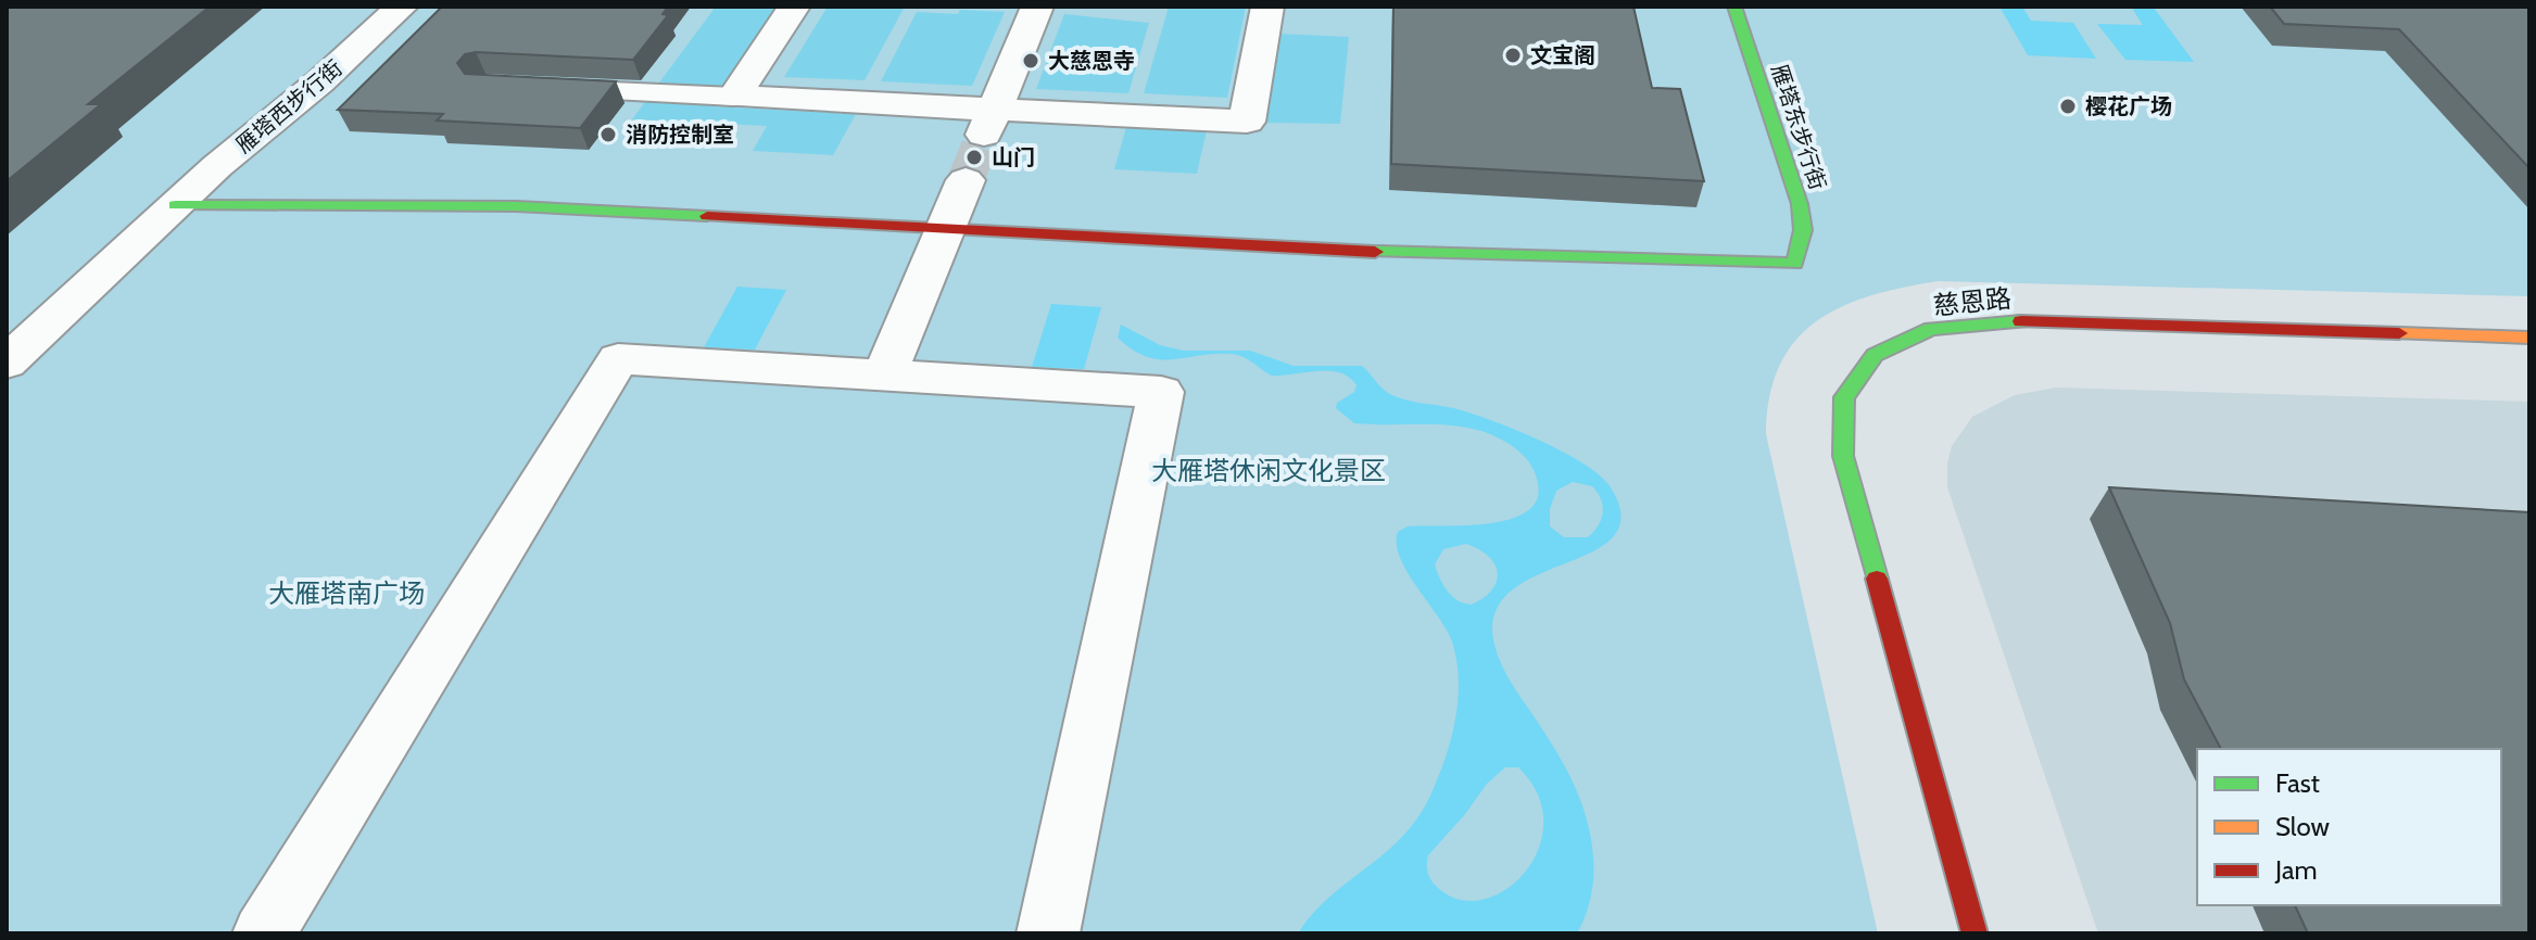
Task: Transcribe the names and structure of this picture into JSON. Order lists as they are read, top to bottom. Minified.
{"streets":{"street":["雁塔西步行街","雁塔东步行街","慈恩路"]},"parks":["大雁塔休闲文化景区","大雁塔南广场"],"places":["文宝阁","大慈恩寺","樱花广场","消防控制室","山门"],"legend":["Fast","Slow","Jam"]}
